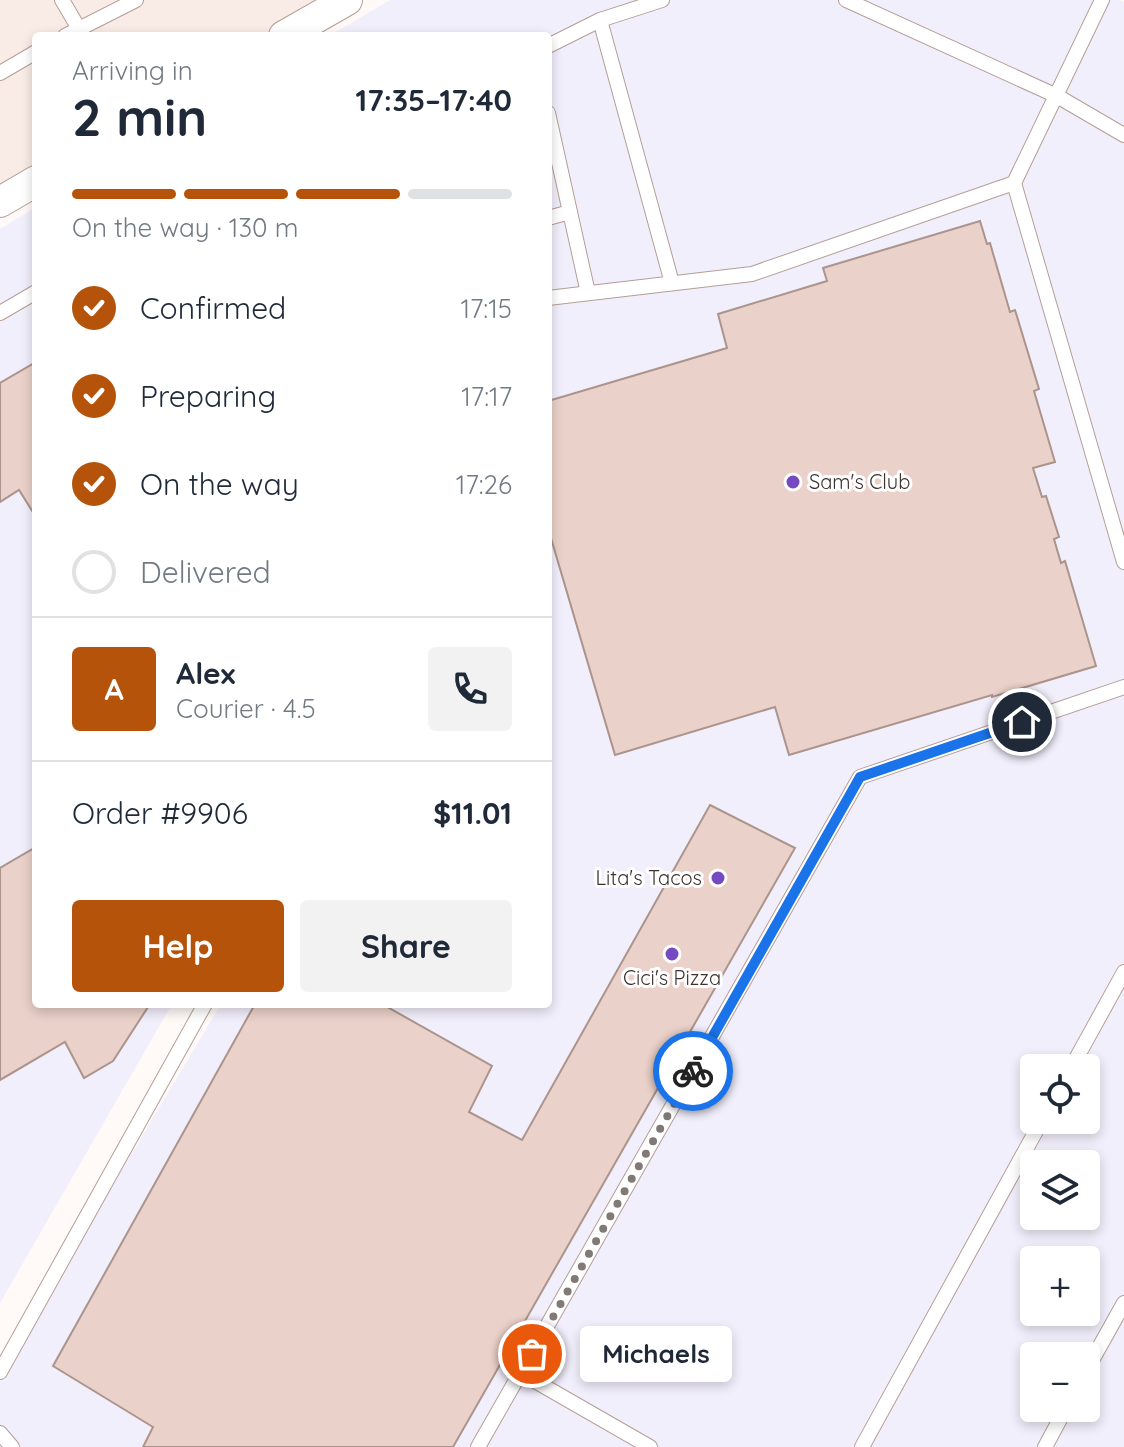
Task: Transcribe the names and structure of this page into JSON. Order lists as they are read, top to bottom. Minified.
{"places":["Sam's Club","Lita's Tacos","Cici's Pizza","Michaels"],"page":{"heading":["2 min","Arriving in","17:35–17:40"],"panel":["Alex","Courier · 4.5","Order #9906","$11.01"],"bar":"On the way · 130 m","list":[["Confirmed","17:15"],["Preparing","17:17"],["On the way","17:26"],"Delivered"],"round":"A","buttons":["Help","Share"],"map_buttons":["+","−"],"bubble":"Michaels"}}
